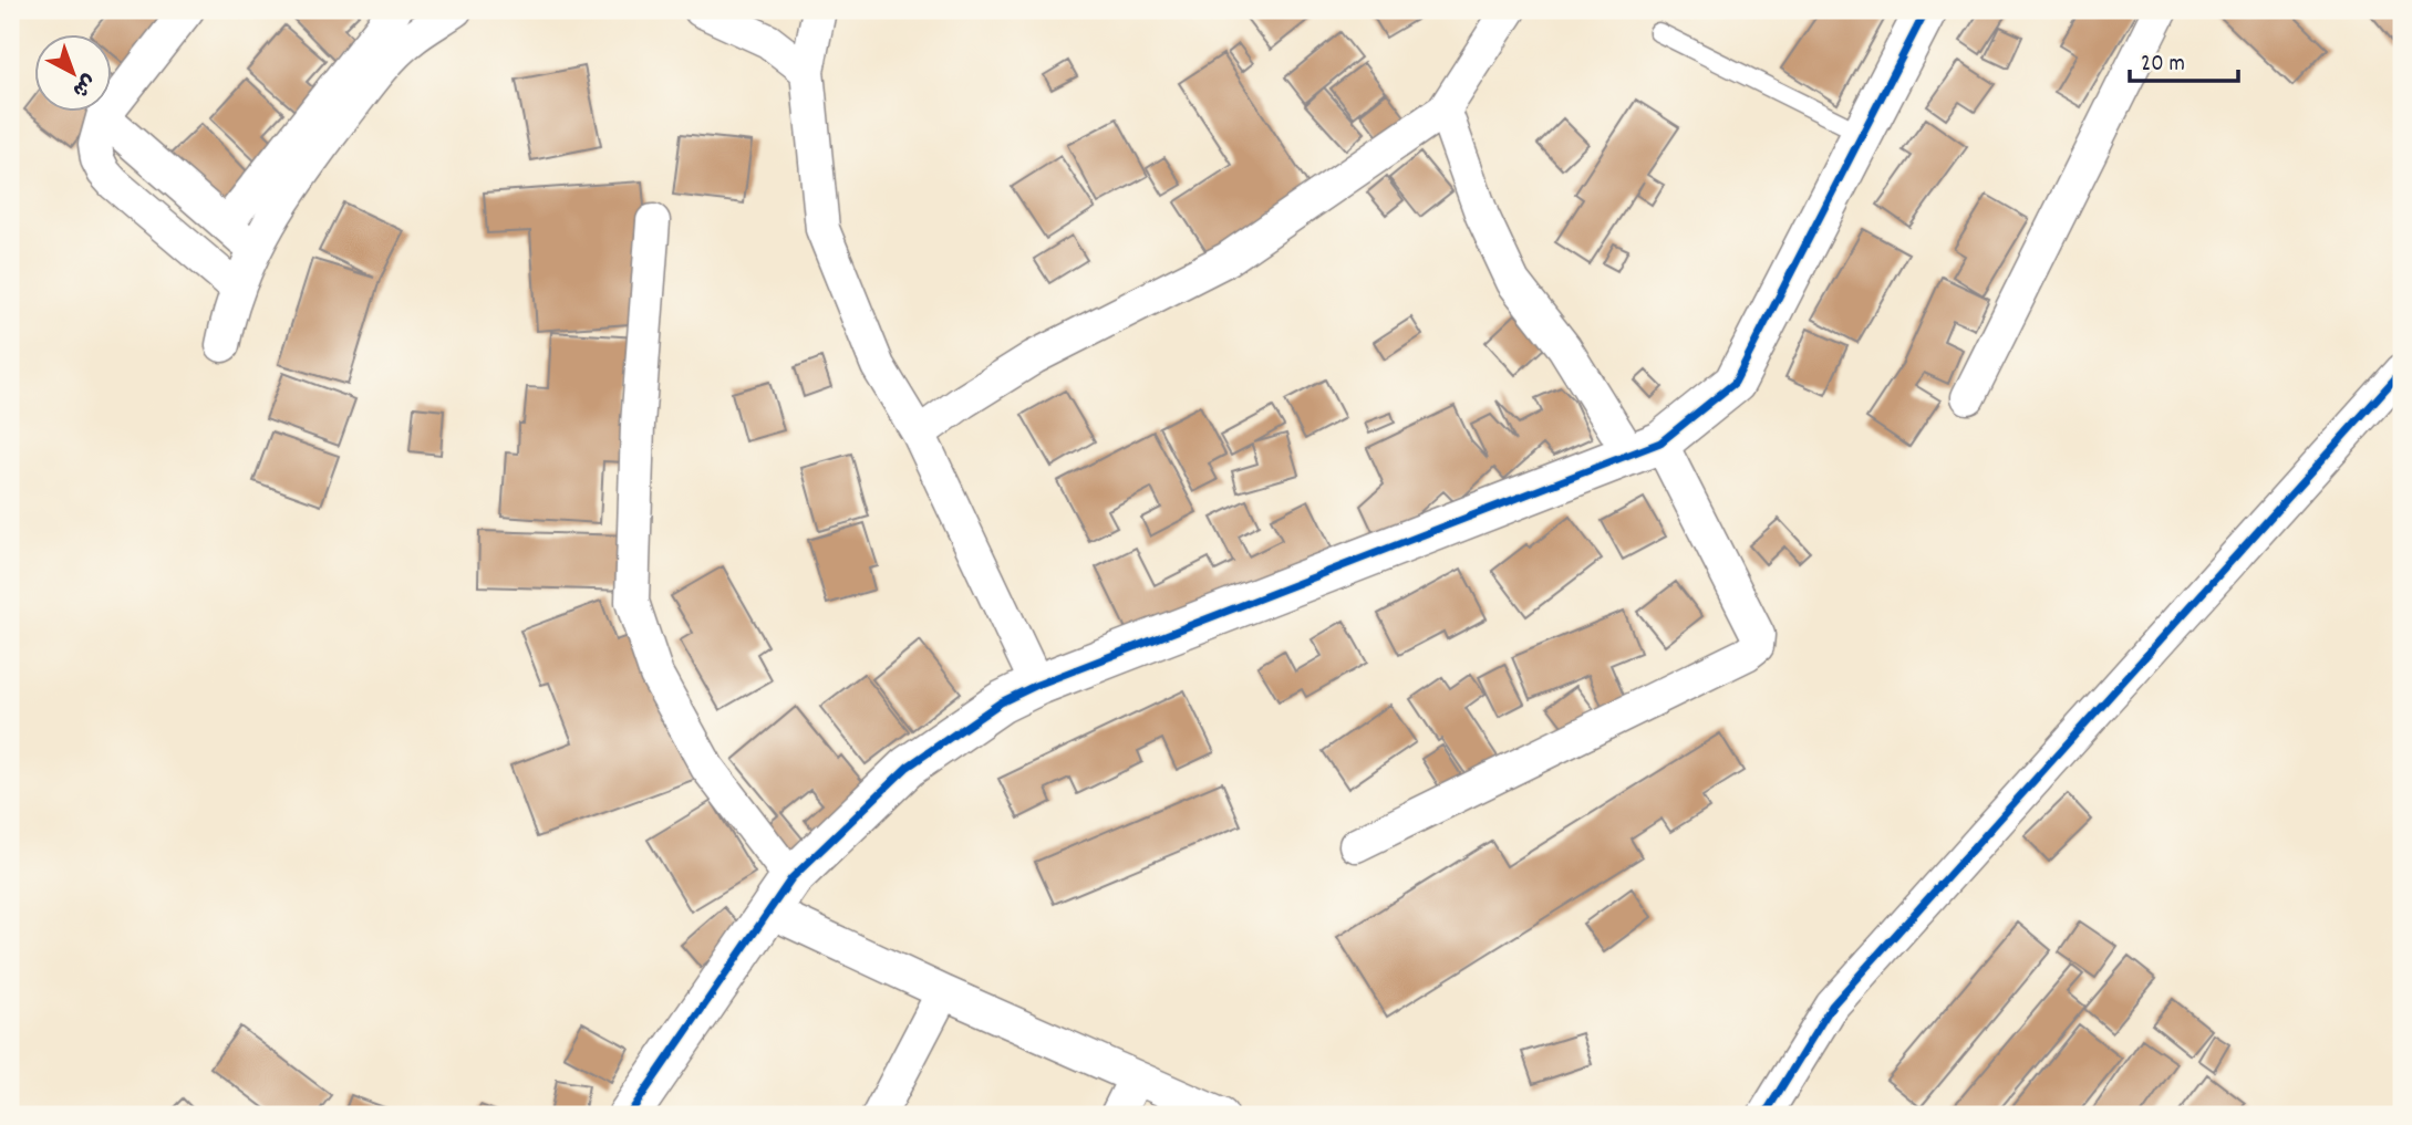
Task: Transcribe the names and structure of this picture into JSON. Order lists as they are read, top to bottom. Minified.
{"scale_bar":"20 m","north":"bottom right"}
